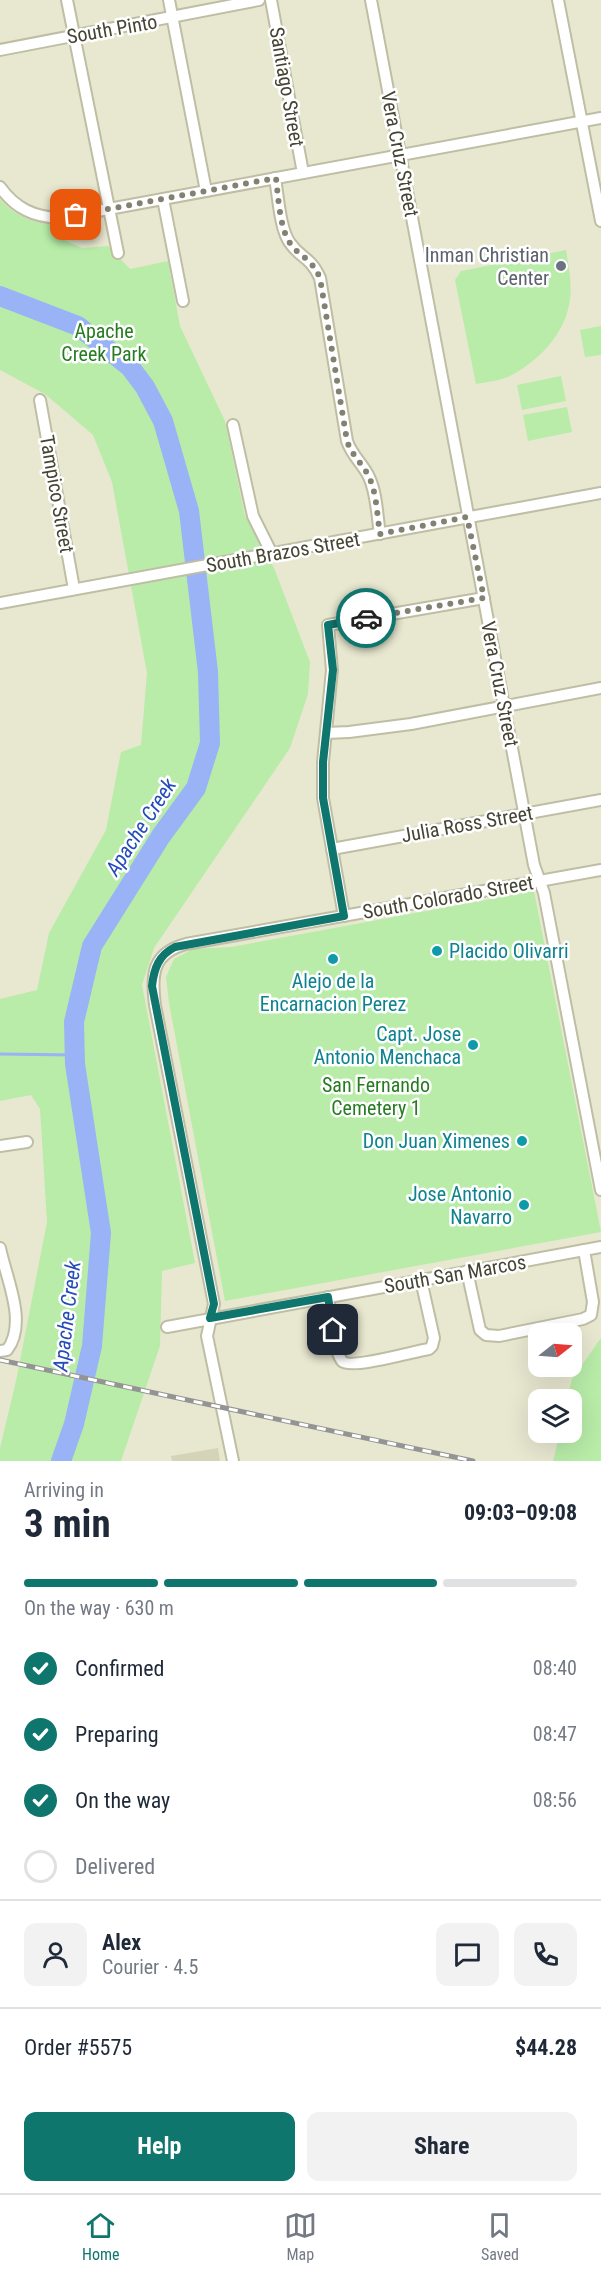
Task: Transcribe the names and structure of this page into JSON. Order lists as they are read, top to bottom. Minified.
{"streets":{"street":["South Pinto","Santiago Street","Vera Cruz Street","Tampico Street","South Brazos Street","Julia Ross Street","South Colorado Street","South San Marcos"]},"crossings":[["Vera Cruz Street","South Brazos Street"],["Vera Cruz Street","Julia Ross Street"],["Vera Cruz Street","South Colorado Street"],["Tampico Street","South Brazos Street"],["South Colorado Street","South San Marcos"]],"water":["Apache Creek"],"parks":["Apache Creek Park","San Fernando Cemetery 1"],"places":["Inman Christian Center","Placido Olivarri","Alejo de la Encarnacion Perez","Capt. Jose Antonio Menchaca","Don Juan Ximenes","Jose Antonio Navarro"],"north":"right","page":{"heading":["3 min","Arriving in","09:03–09:08"],"panel":["Alex","Courier · 4.5","Order #5575","$44.28"],"bar":"On the way · 630 m","list":[["Confirmed","08:40"],["Preparing","08:47"],["On the way","08:56"],"Delivered"],"buttons":["Help","Share"],"tabs":["Home","Map","Saved"]}}
